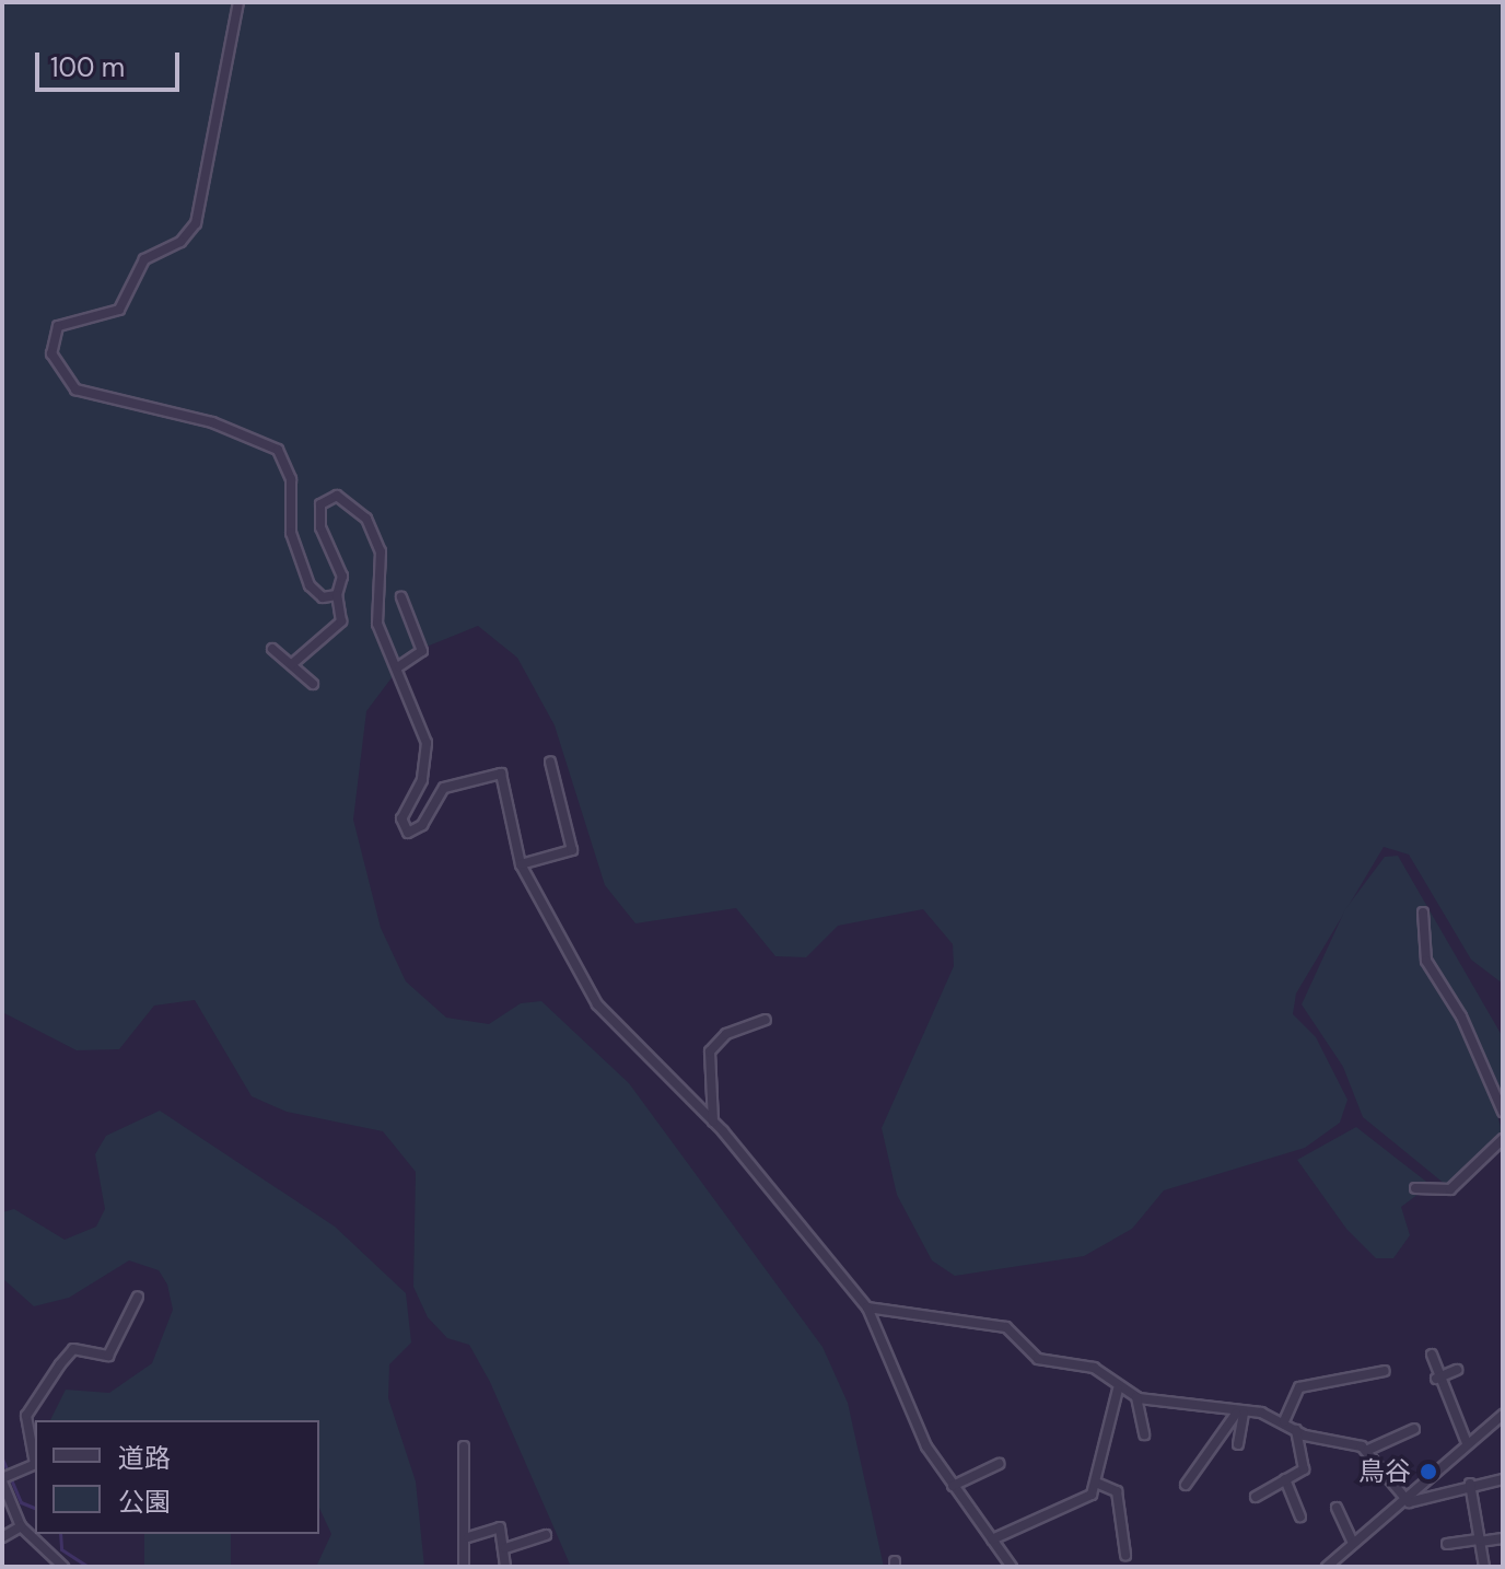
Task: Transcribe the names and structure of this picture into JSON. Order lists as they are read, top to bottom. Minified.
{"places":["鳥谷"],"legend":["道路","公園"],"scale_bar":"100 m"}
